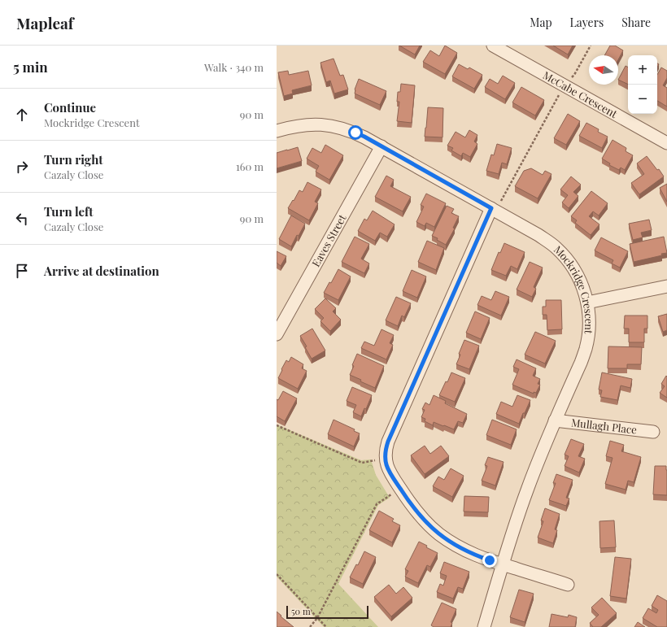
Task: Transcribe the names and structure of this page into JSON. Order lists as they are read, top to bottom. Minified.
{"streets":{"street":["McCabe Crescent","Eaves Street","Mockridge Crescent","Mullagh Place"]},"crossings":[["Eaves Street","Mockridge Crescent"],["Mockridge Crescent","Mullagh Place"]],"scale_bar":"50 m","north":"left","page":{"header":"Mapleaf","nav":["Map","Layers","Share"],"heading":["5 min","Walk · 340 m"],"map_buttons":["+","−"],"list":[["Continue","Mockridge Crescent","90 m"],["Turn right","Cazaly Close","160 m"],["Turn left","Cazaly Close","90 m"],"Arrive at destination"],"scale":"50 m"}}
